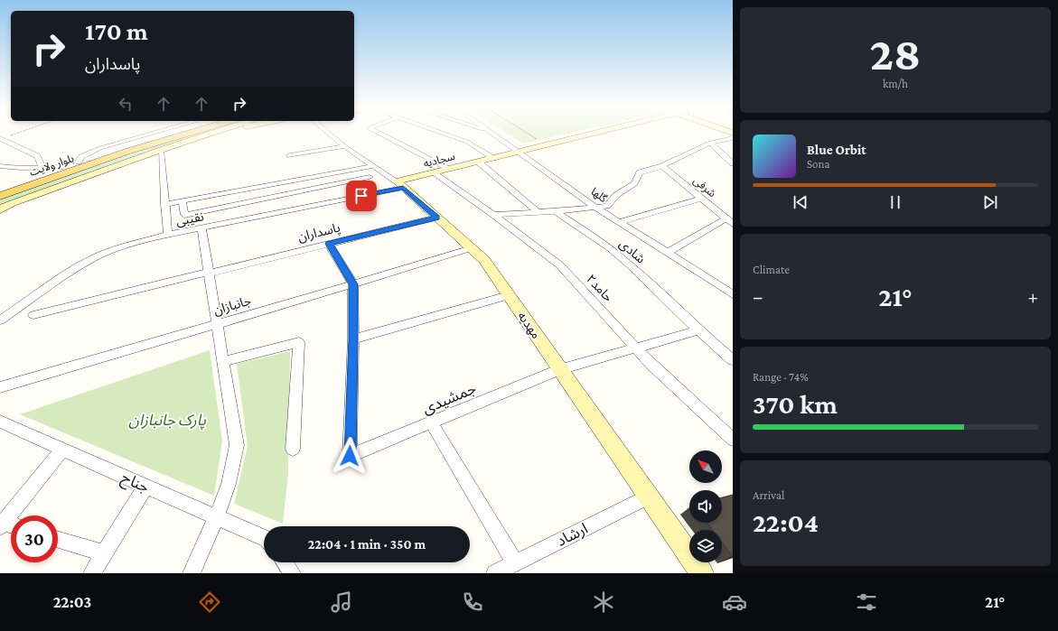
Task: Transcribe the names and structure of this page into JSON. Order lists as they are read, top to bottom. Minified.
{"streets":{"main road":["بلوار ولایت"],"street":["سجادیه","شرفی","گلها","نقیبی","پاسداران","شادی","حامد۲","جانبازان","مهدیه","جمشیدی","جناح","ارشاد"]},"crossings":[["سجادیه","گلها"],["سجادیه","نقیبی"],["سجادیه","حامد۲"],["سجادیه","مهدیه"],["نقیبی","مهدیه"],["پاسداران","مهدیه"],["شادی","جمشیدی"],["حامد۲","جمشیدی"],["جانبازان","مهدیه"],["مهدیه","جمشیدی"],["مهدیه","ارشاد"]],"parks":["پارک جانبازان"],"north":"top left","page":{"tile":[["28","km/h"],"Climate",["Range · 74%","370 km"],["Arrival","22:04"]],"turn":["170 m","پاسداران"],"song":["Blue Orbit","Sona"],"heat":["−","21°","+"],"limit":"30","trip":"22:04 · 1 min · 350 m","tabs":["22:03","21°"]}}
